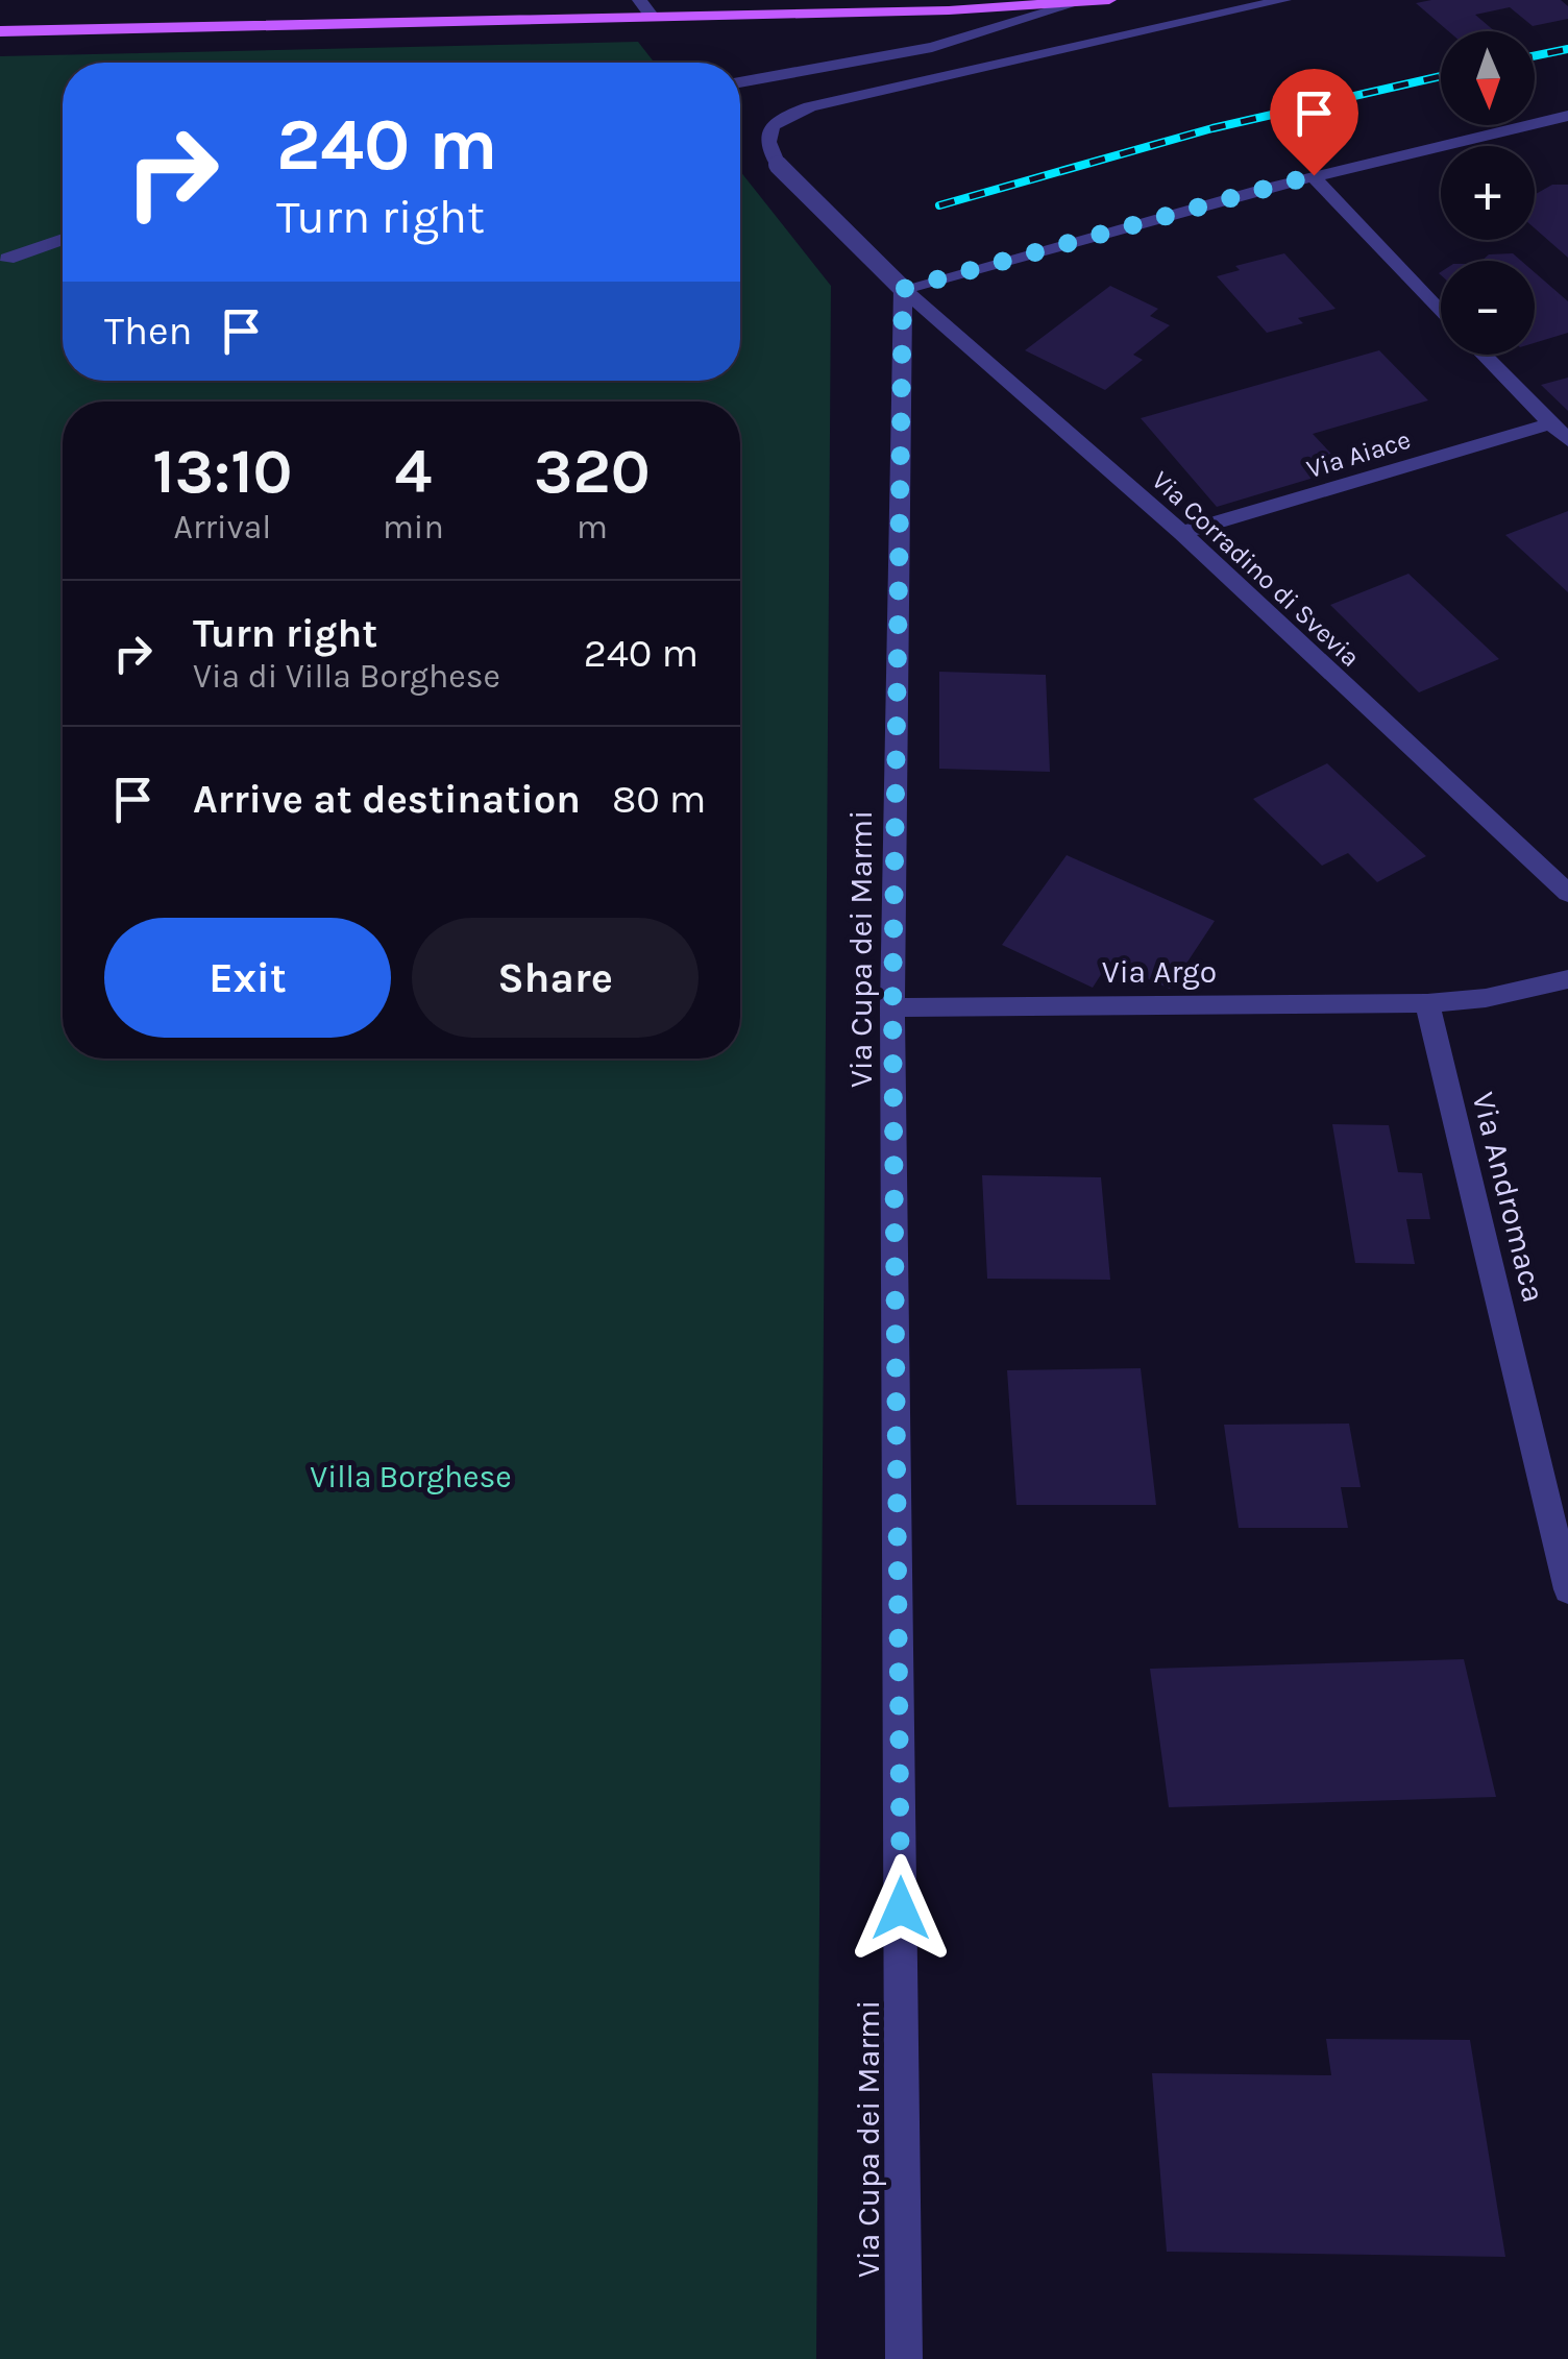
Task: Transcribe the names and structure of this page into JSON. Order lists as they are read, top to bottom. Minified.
{"streets":{"street":["Via Aiace","Via Corradino di Svevia","Via Cupa dei Marmi","Via Argo","Via Andromaca"]},"crossings":[["Via Aiace","Via Corradino di Svevia"],["Via Corradino di Svevia","Via Cupa dei Marmi"],["Via Cupa dei Marmi","Via Argo"],["Via Argo","Via Andromaca"]],"parks":["Villa Borghese"],"north":"bottom","page":{"map_buttons":["+","−"],"turn":["240 m","Turn right"],"then":"Then","eta":["13:10","Arrival","4","min","320","m"],"list":[{"name":"Turn right","note":"Via di Villa Borghese","value":"240 m"},{"name":"Arrive at destination","value":"80 m"}],"buttons":["Exit","Share"]}}
